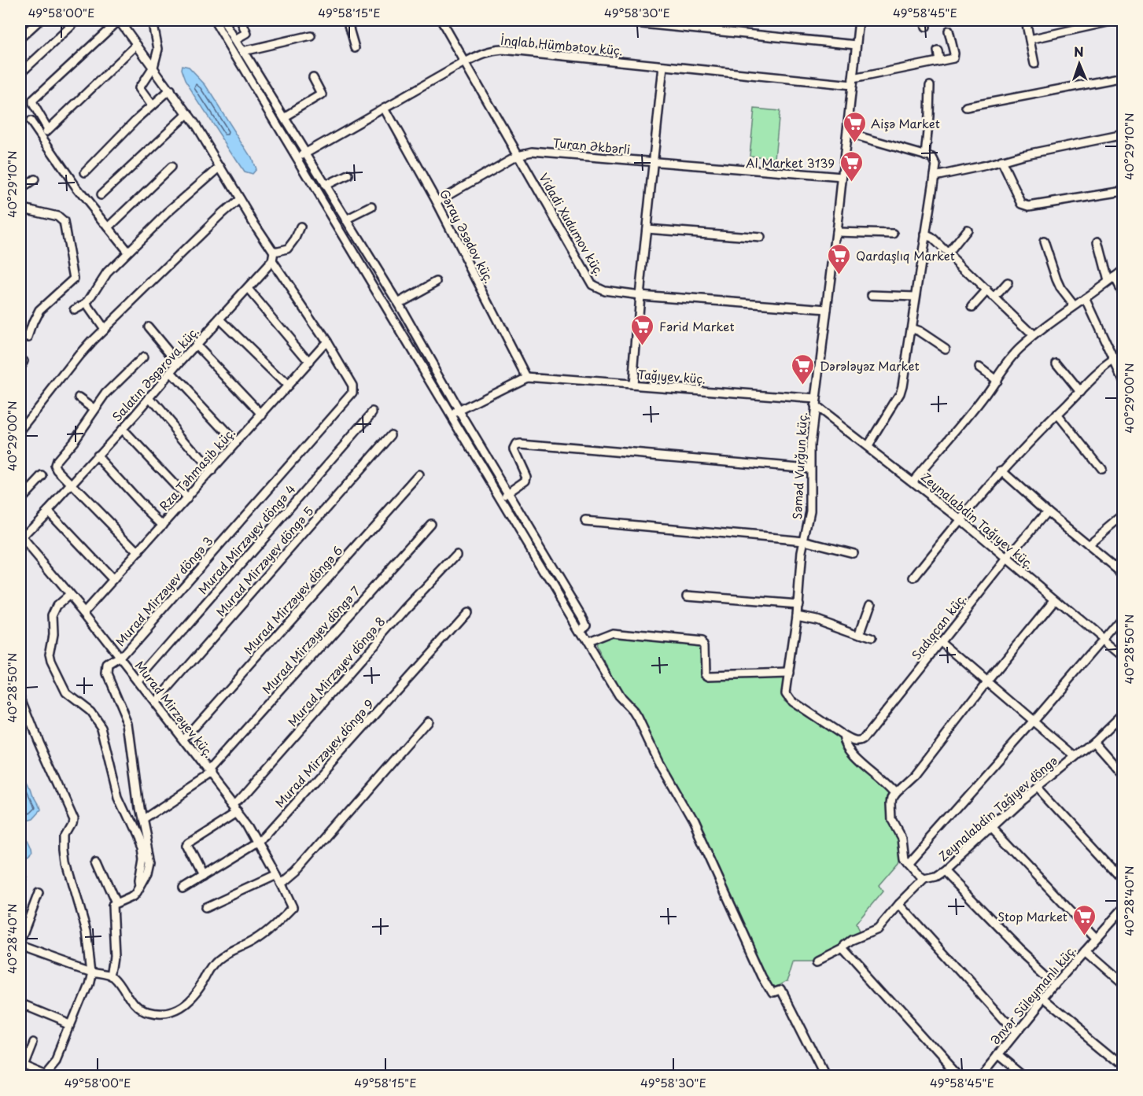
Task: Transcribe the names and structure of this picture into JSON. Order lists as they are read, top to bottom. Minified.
{"streets":{"street":["İnqlab Hümbətov küç.","Turan Əkbərli","Vidadi Xudumov küç.","Gəray Əsədov küç.","Salatın Əsgərova küç.","Tağıyev küç.","Səməd Vurğun küç.","Rza Təhmasib küç.","Zeynalabdin Tağıyev küç.","Murad Mirzəyev döngə 4","Murad Mirzəyev döngə 5","Murad Mirzəyev döngə 3","Murad Mirzəyev döngə 6","Sadıqcan küç.","Murad Mirzəyev döngə 7","Murad Mirzəyev döngə 8","Murad Mirzəyev küç.","Murad Mirzəyev döngə 9","Zeynalabdin Tağıyev döngə","Ənvər Süleymanlı küç."]},"crossings":[["İnqlab Hümbətov küç.","Vidadi Xudumov küç."],["İnqlab Hümbətov küç.","Gəray Əsədov küç."],["İnqlab Hümbətov küç.","Səməd Vurğun küç."],["Turan Əkbərli","Vidadi Xudumov küç."],["Turan Əkbərli","Gəray Əsədov küç."],["Turan Əkbərli","Səməd Vurğun küç."],["Vidadi Xudumov küç.","Səməd Vurğun küç."],["Gəray Əsədov küç.","Tağıyev küç."],["Salatın Əsgərova küç.","Murad Mirzəyev döngə 3"],["Salatın Əsgərova küç.","Murad Mirzəyev küç."],["Tağıyev küç.","Səməd Vurğun küç."],["Tağıyev küç.","Zeynalabdin Tağıyev küç."],["Səməd Vurğun küç.","Zeynalabdin Tağıyev küç."],["Səməd Vurğun küç.","Sadıqcan küç."],["Rza Təhmasib küç.","Murad Mirzəyev döngə 3"],["Rza Təhmasib küç.","Murad Mirzəyev küç."],["Zeynalabdin Tağıyev küç.","Sadıqcan küç."],["Murad Mirzəyev döngə 4","Murad Mirzəyev küç."],["Murad Mirzəyev döngə 5","Murad Mirzəyev küç."],["Murad Mirzəyev döngə 3","Murad Mirzəyev döngə 7"],["Murad Mirzəyev döngə 3","Murad Mirzəyev küç."],["Murad Mirzəyev döngə 6","Murad Mirzəyev küç."],["Murad Mirzəyev döngə 7","Murad Mirzəyev küç."],["Murad Mirzəyev döngə 8","Murad Mirzəyev küç."],["Murad Mirzəyev küç.","Murad Mirzəyev döngə 9"]],"places":{"supermarket":["Aişə Market","Al Market 3139","Qardaşlıq Market","Fərid Market","Dərələyəz Market","Stop Market"]},"north":"top","coordinates":["49°58'00\"E","49°58'15\"E","49°58'30\"E","49°58'45\"E","40°29'10\"N","40°29'00\"N","40°28'50\"N","40°28'40\"N"]}
